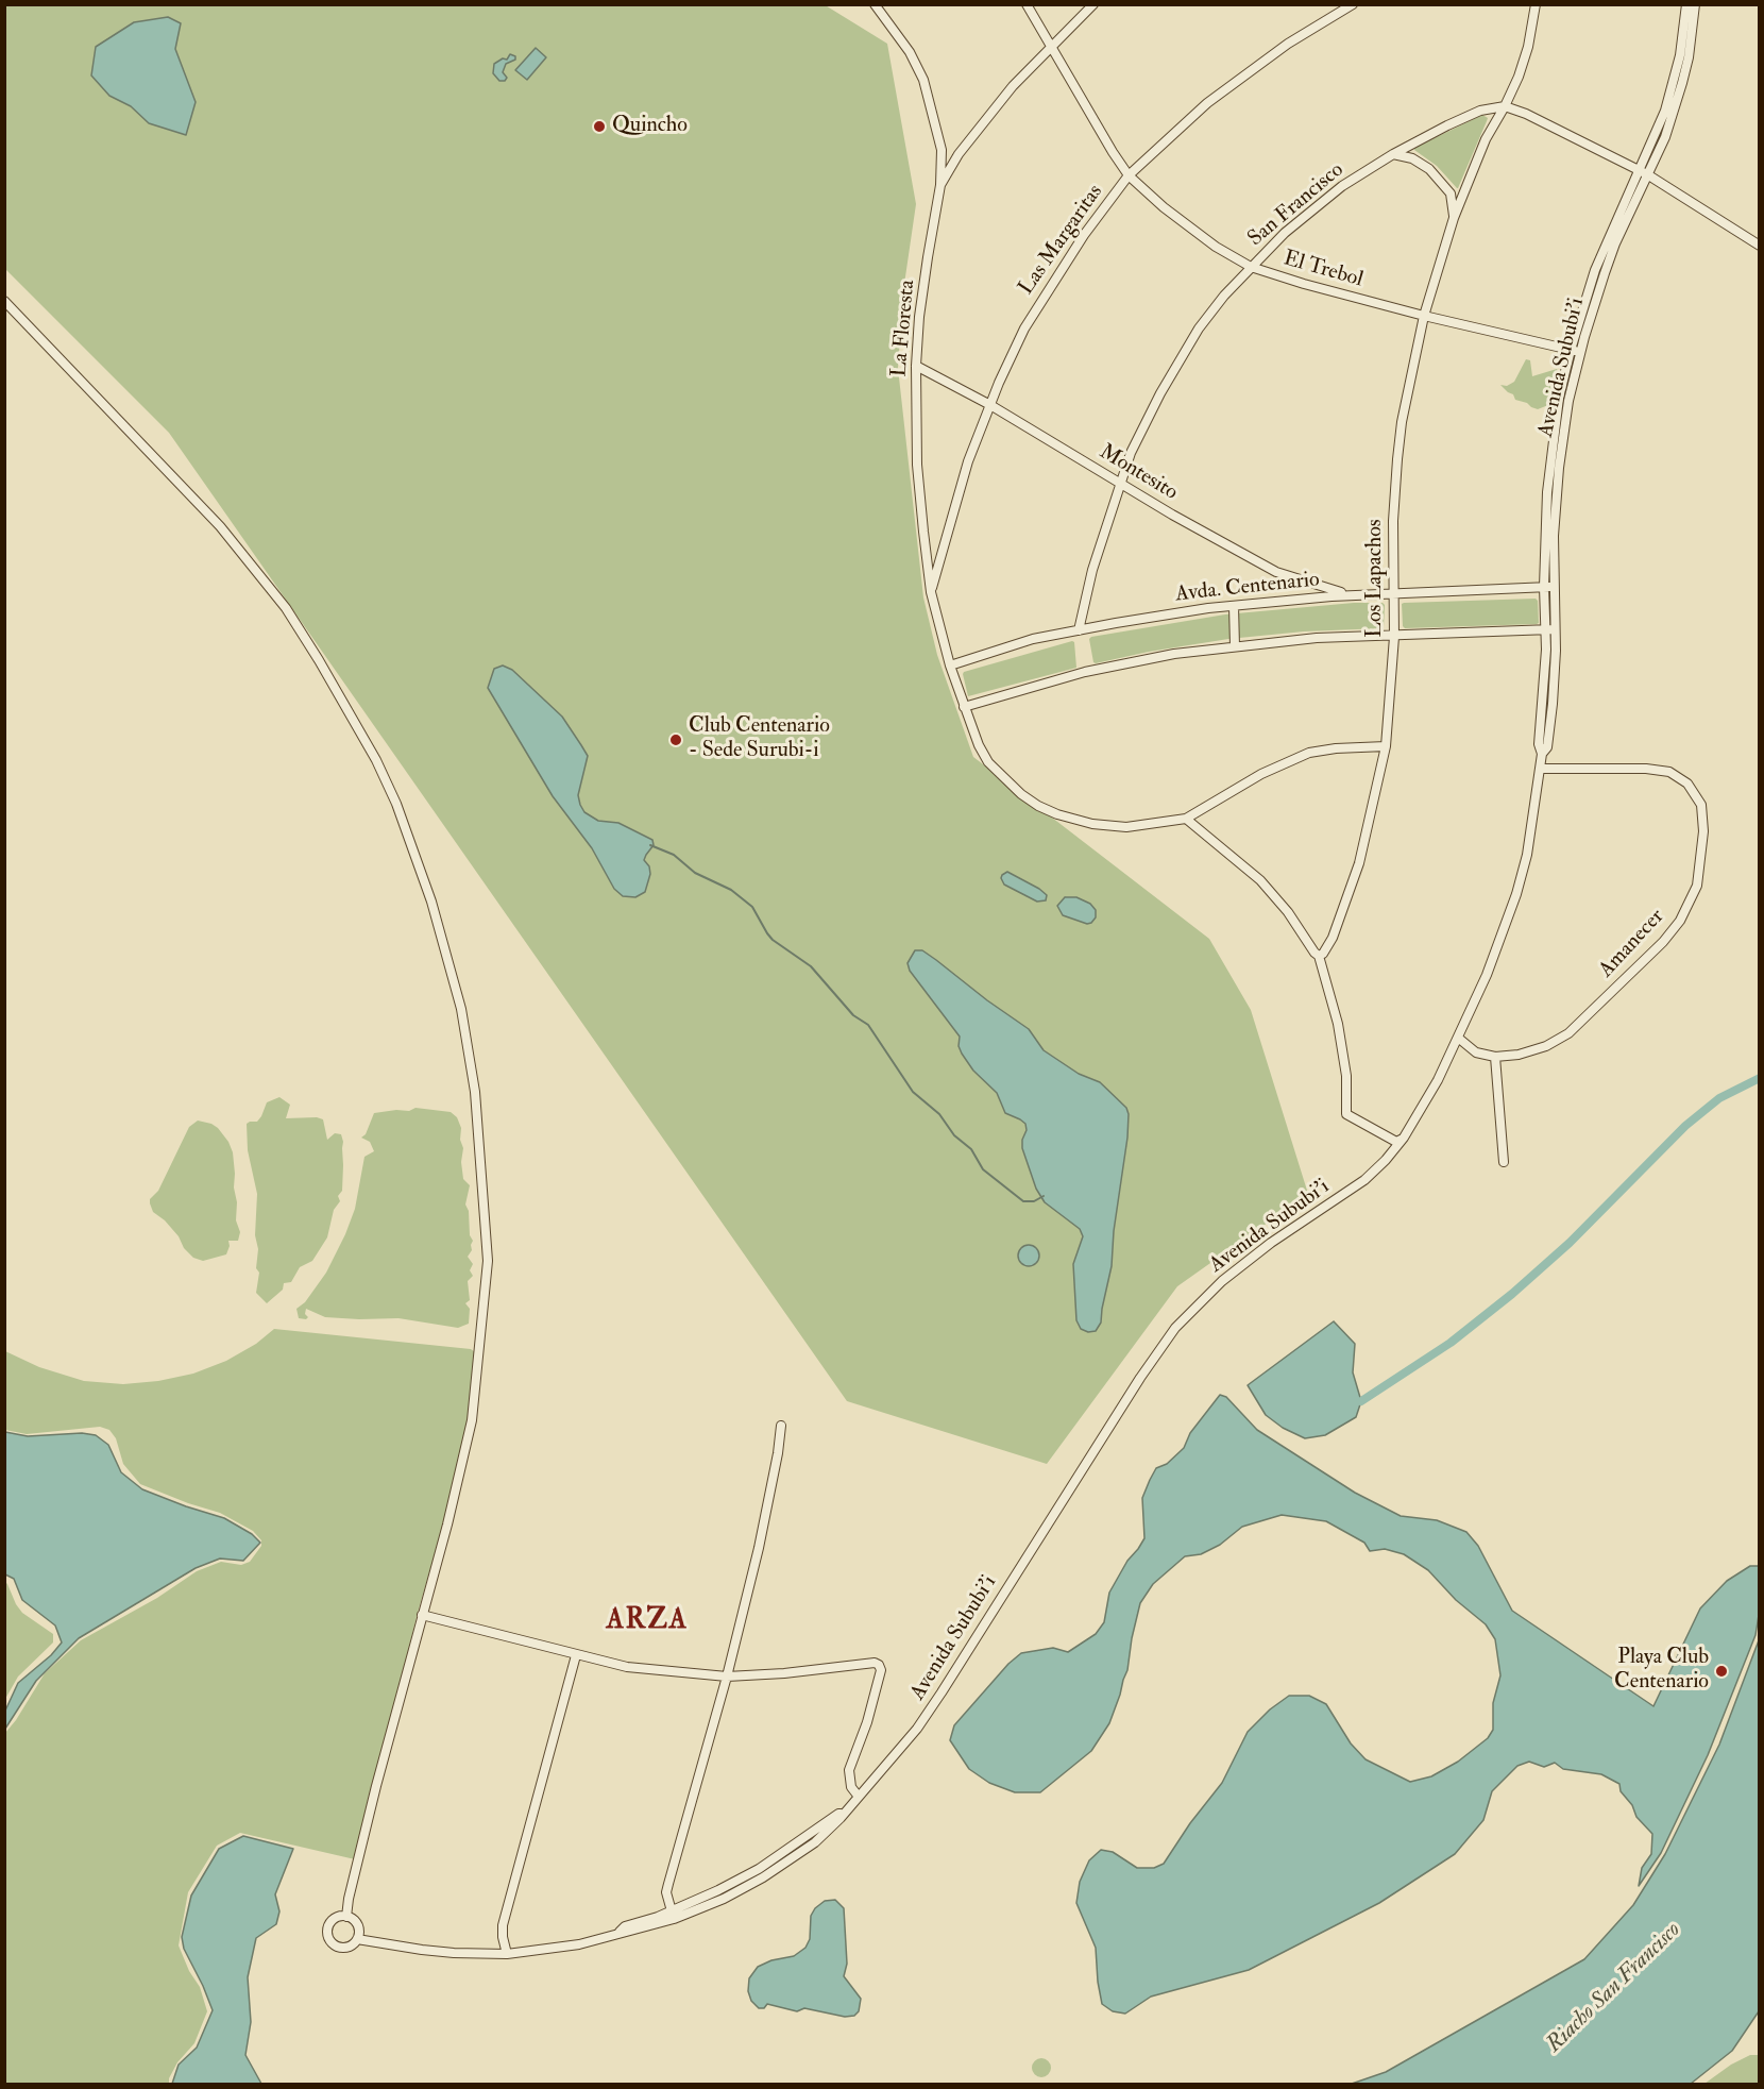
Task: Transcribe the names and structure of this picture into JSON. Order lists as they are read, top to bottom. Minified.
{"streets":{"street":["San Francisco","Las Margaritas","El Trebol","La Floresta","Avenida Sububi'i","Montesito","Los Lapachos","Avda. Centenario","Amanecer"]},"crossings":[["San Francisco","El Trebol"],["San Francisco","Montesito"],["San Francisco","Los Lapachos"],["San Francisco","Avda. Centenario"],["Las Margaritas","El Trebol"],["Las Margaritas","La Floresta"],["Las Margaritas","Montesito"],["El Trebol","La Floresta"],["El Trebol","Avenida Sububi'i"],["El Trebol","Los Lapachos"],["La Floresta","Montesito"],["La Floresta","Avda. Centenario"],["Avenida Sububi'i","Avda. Centenario"],["Avenida Sububi'i","Amanecer"],["Montesito","Avda. Centenario"],["Los Lapachos","Avda. Centenario"]],"districts":["ARZA"],"water":["Riacho San Francisco"],"places":["Quincho","Club Centenario - Sede Surubi-i","Playa Club Centenario"]}
